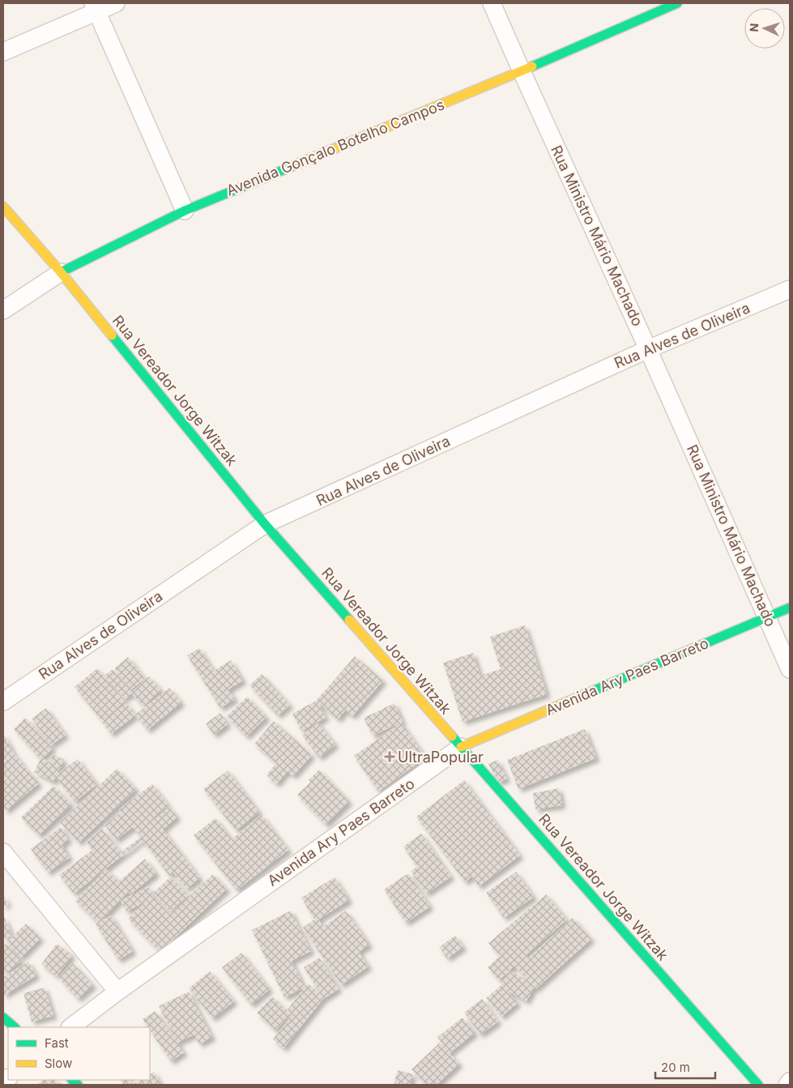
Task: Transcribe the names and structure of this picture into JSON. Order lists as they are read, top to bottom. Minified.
{"streets":{"street":["Avenida Gonçalo Botelho Campos","Rua Ministro Mário Machado","Rua Alves de Oliveira","Rua Vereador Jorge Witzak","Avenida Ary Paes Barreto"]},"crossings":[["Avenida Gonçalo Botelho Campos","Rua Ministro Mário Machado"],["Avenida Gonçalo Botelho Campos","Rua Vereador Jorge Witzak"],["Rua Ministro Mário Machado","Rua Alves de Oliveira"],["Rua Ministro Mário Machado","Avenida Ary Paes Barreto"],["Rua Alves de Oliveira","Rua Vereador Jorge Witzak"],["Rua Vereador Jorge Witzak","Avenida Ary Paes Barreto"]],"places":{"health":["UltraPopular"]},"legend":["Fast","Slow"],"scale_bar":"20 m","north":"left"}
